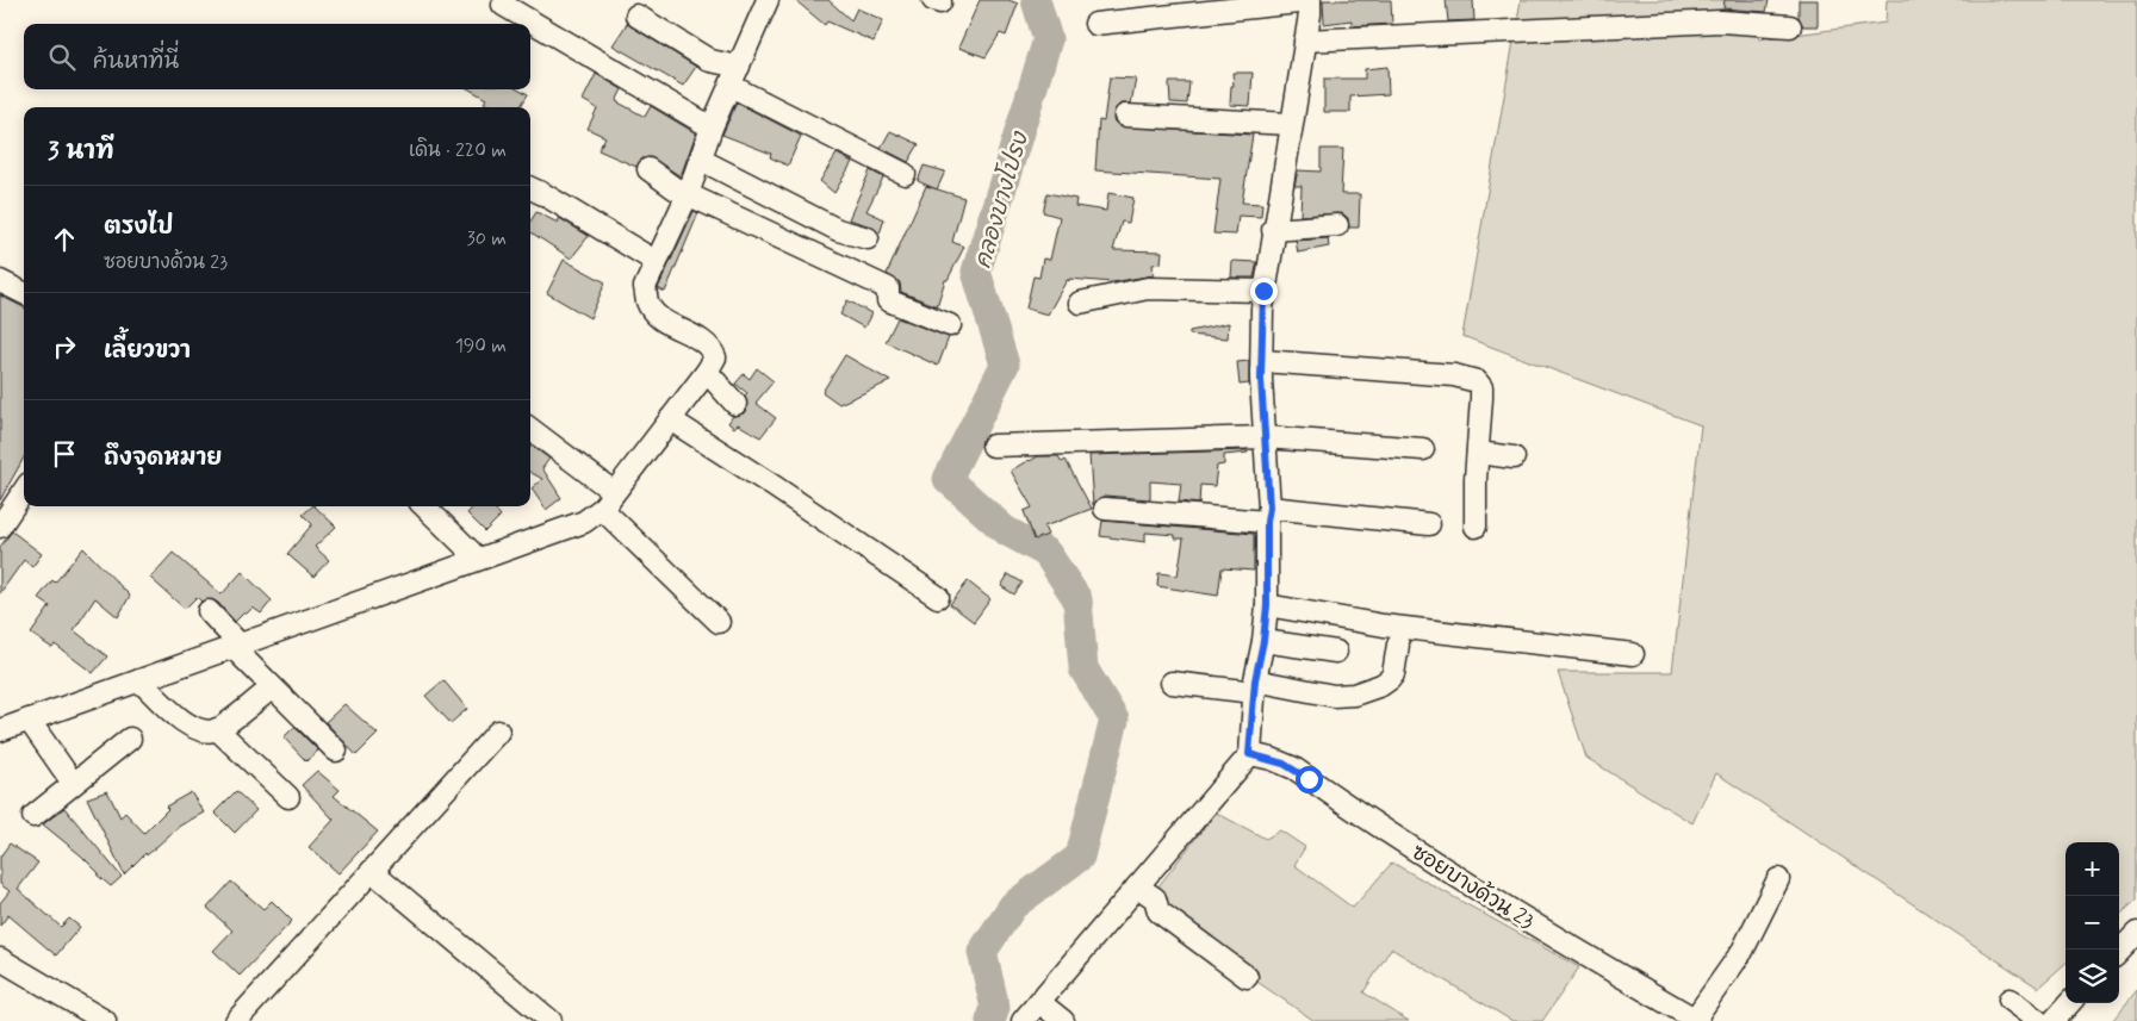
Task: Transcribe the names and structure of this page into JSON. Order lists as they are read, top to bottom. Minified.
{"streets":{"street":["ซอยบางด้วน 23"]},"water":["คลองบางโปรง"],"page":{"search":"ค้นหาที่นี่","heading":["3 นาที","เดิน · 220 m"],"list":[["ตรงไป","ซอยบางด้วน 23","30 m"],["เลี้ยวขวา","190 m"],"ถึงจุดหมาย"],"map_buttons":["+","−"]}}
